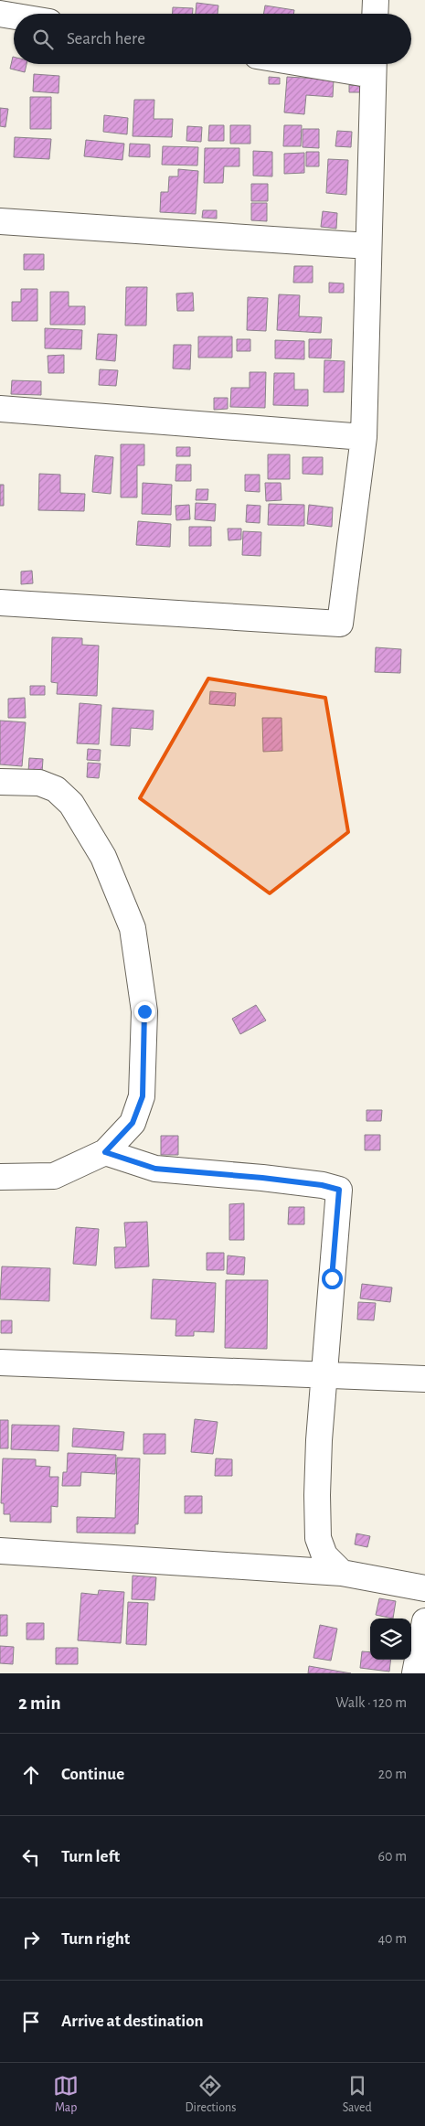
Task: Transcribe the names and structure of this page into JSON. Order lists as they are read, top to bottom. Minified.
{"page":{"search":"Search here","heading":["2 min","Walk · 120 m"],"list":[["Continue","20 m"],["Turn left","60 m"],["Turn right","40 m"],"Arrive at destination"],"nav":["Map","Directions","Saved"]}}
